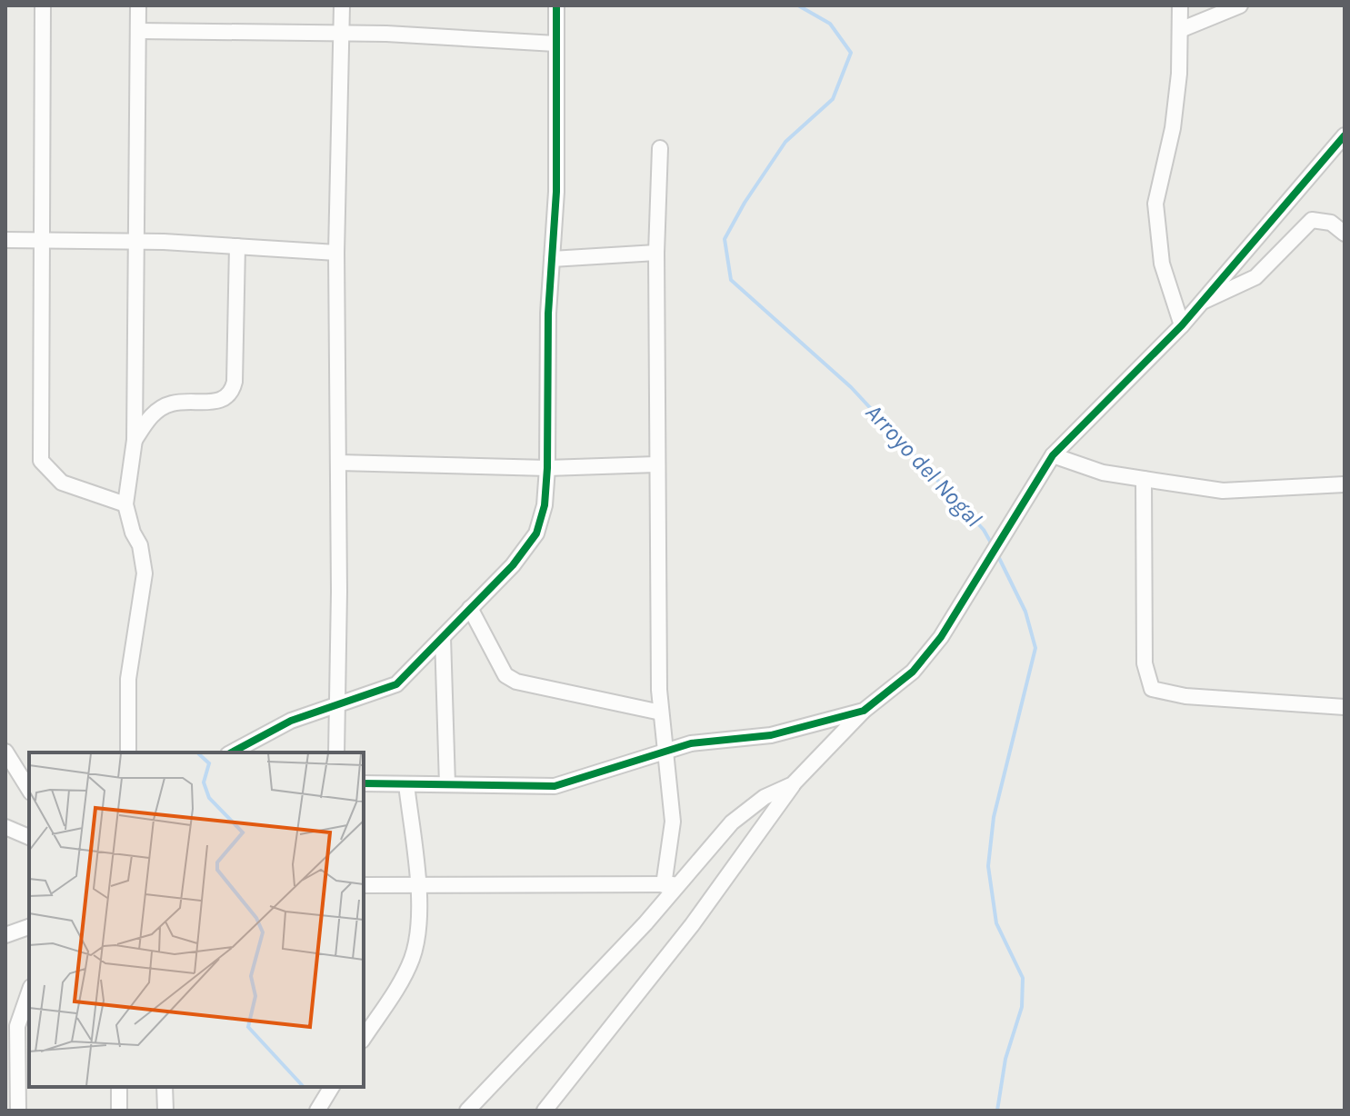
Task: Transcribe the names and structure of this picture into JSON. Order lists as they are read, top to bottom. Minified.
{"water":["Arroyo del Nogal"]}
